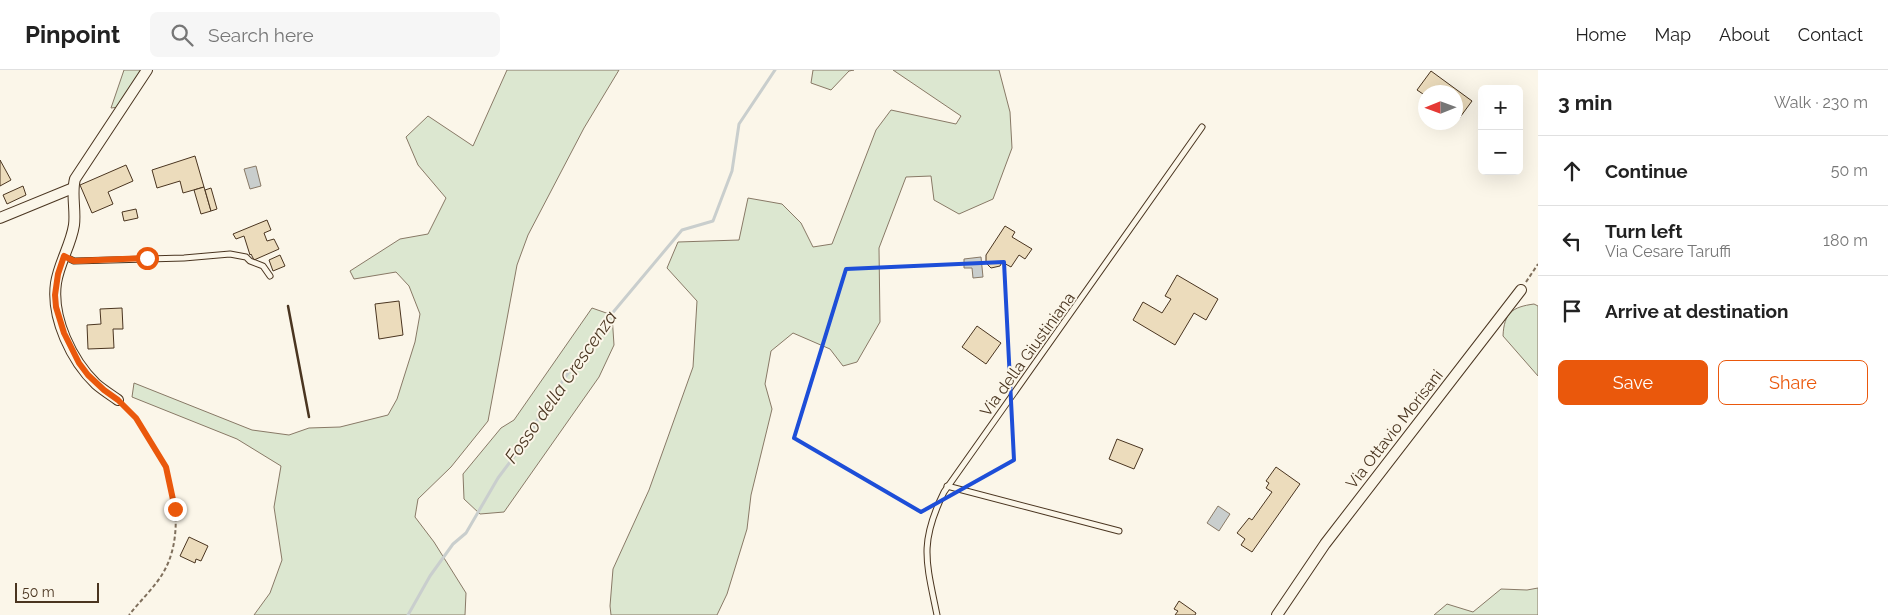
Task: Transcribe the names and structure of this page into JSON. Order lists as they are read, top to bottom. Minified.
{"streets":{"street":["Via Ottavio Morisani"],"lane":["Via della Giustiniana"]},"water":["Fosso della Crescenza"],"scale_bar":"50 m","north":"left","page":{"header":"Pinpoint","search":"Search here","nav":["Home","Map","About","Contact"],"heading":["3 min","Walk · 230 m"],"map_buttons":["+","−"],"list":[["Continue","50 m"],["Turn left","Via Cesare Taruffi","180 m"],"Arrive at destination"],"buttons":["Save","Share"],"scale":"50 m"}}
